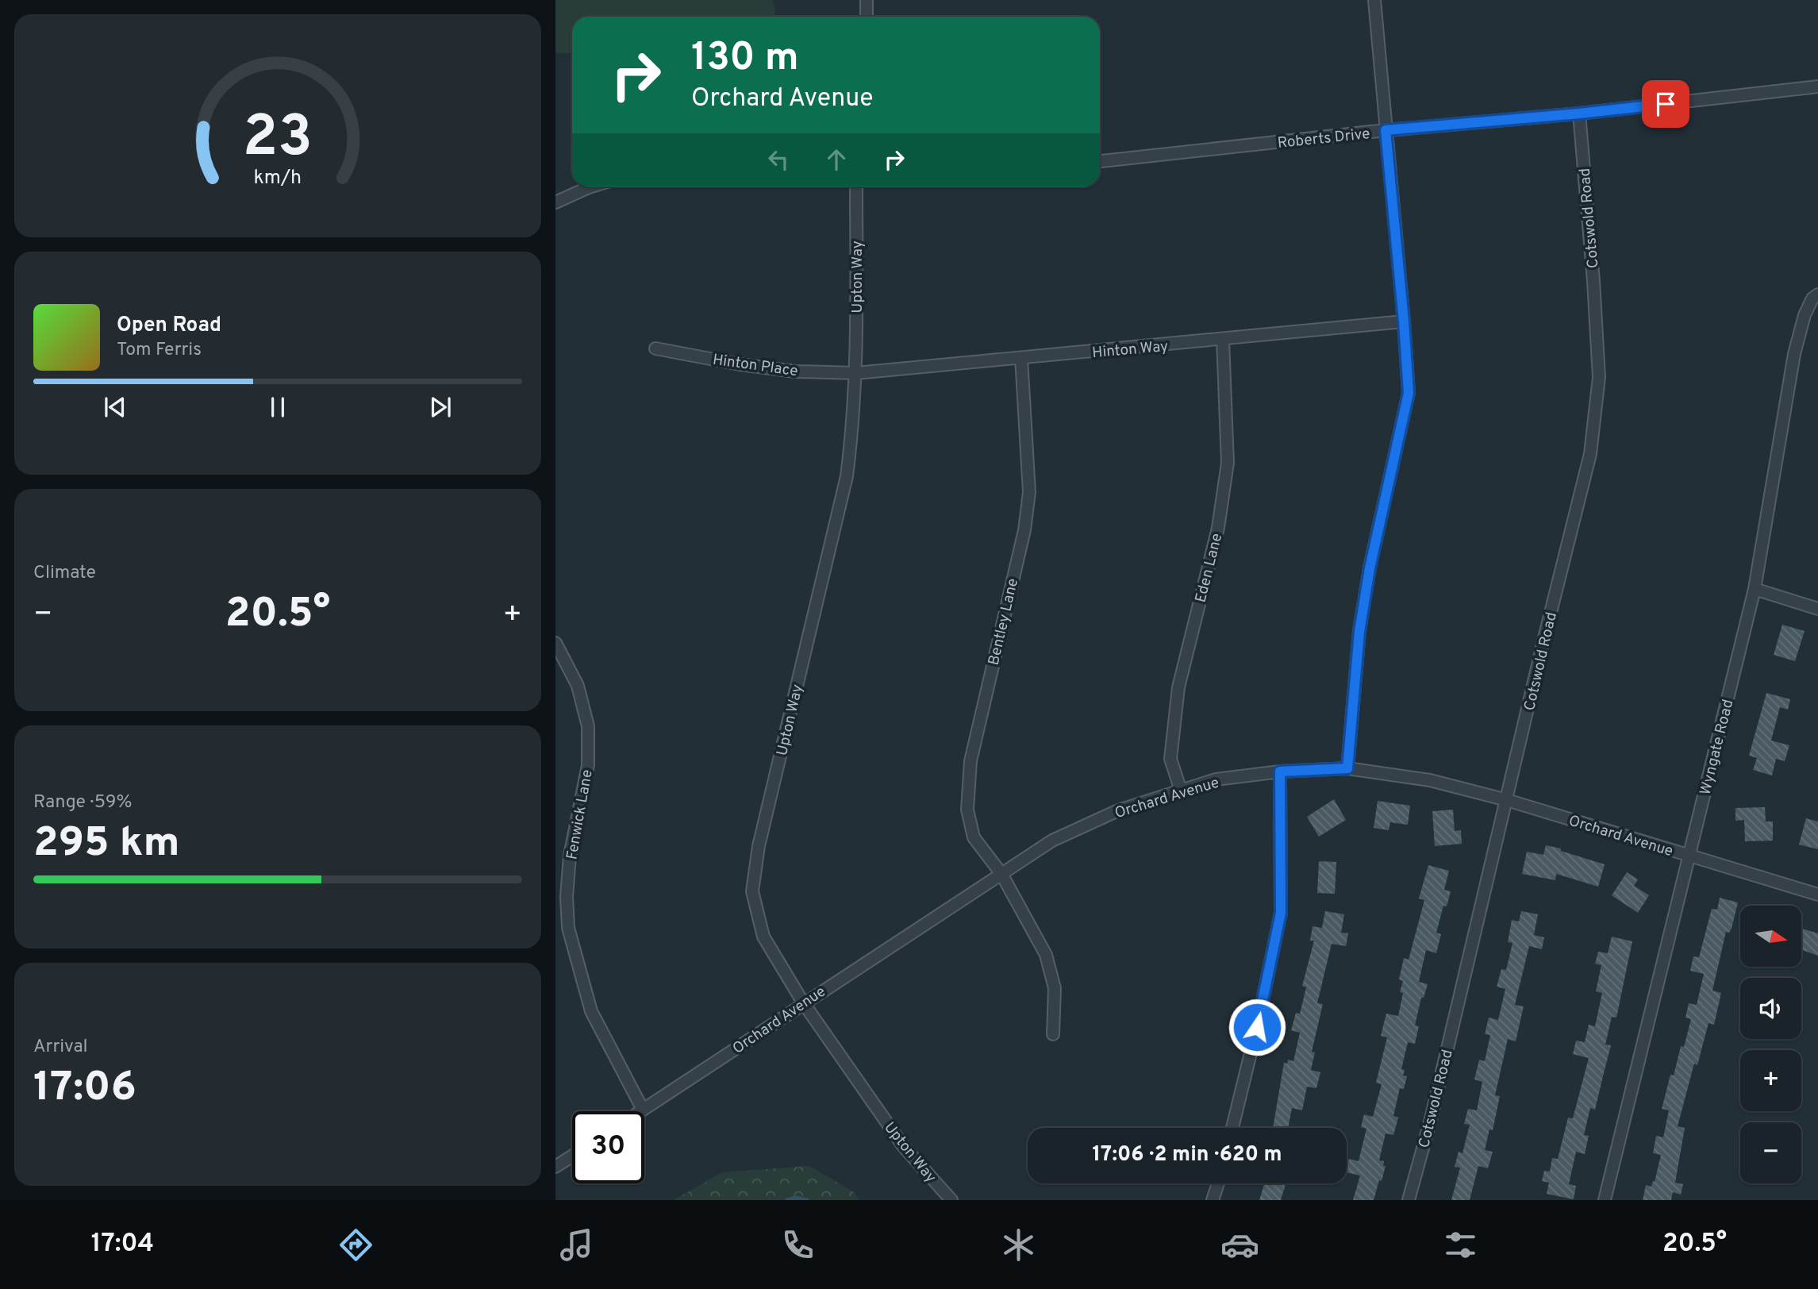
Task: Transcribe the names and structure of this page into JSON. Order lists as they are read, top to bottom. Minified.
{"streets":{"street":["Roberts Drive","Cotswold Road","Upton Way","Hinton Way","Hinton Place","Eden Lane","Bentley Lane","Wyngate Road","Orchard Avenue","Fenwick Lane"]},"crossings":[["Roberts Drive","Cotswold Road"],["Cotswold Road","Orchard Avenue"],["Upton Way","Hinton Way"],["Upton Way","Hinton Place"],["Upton Way","Orchard Avenue"],["Hinton Way","Hinton Place"],["Hinton Way","Eden Lane"],["Hinton Way","Bentley Lane"],["Eden Lane","Orchard Avenue"],["Bentley Lane","Orchard Avenue"],["Wyngate Road","Orchard Avenue"],["Orchard Avenue","Fenwick Lane"]],"north":"right","page":{"turn":["130 m","Orchard Avenue"],"song":["Open Road","Tom Ferris"],"tile":["Climate",["Range · 59%","295 km"],["Arrival","17:06"]],"heat":["−","20.5°","+"],"map_buttons":["+","−"],"limit":"30","trip":"17:06 · 2 min · 620 m","tabs":["17:04","20.5°"],"gauge":["23","km/h"]}}
